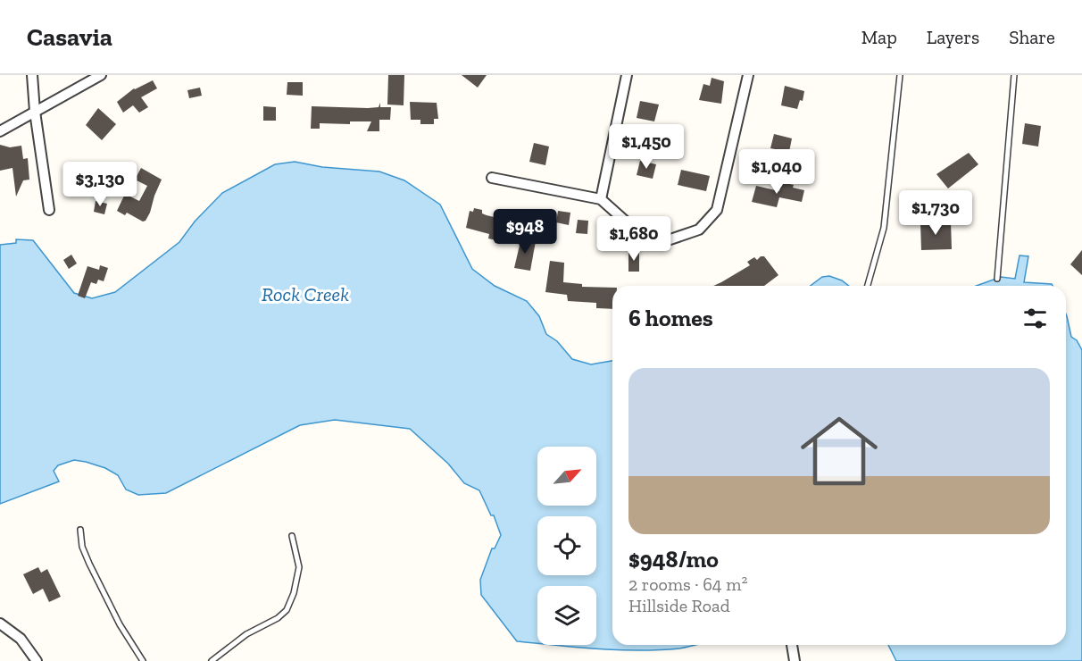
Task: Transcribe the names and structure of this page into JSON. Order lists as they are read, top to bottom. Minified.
{"water":["Rock Creek"],"north":"top right","page":{"header":"Casavia","nav":["Map","Layers","Share"],"price":["$1,450","$1,040","$3,130","$1,730","$948","$1,680"],"heading":"6 homes","list":[{"name":"$948/mo","note":"2 rooms · 64 m² · Hillside Road"}]}}
